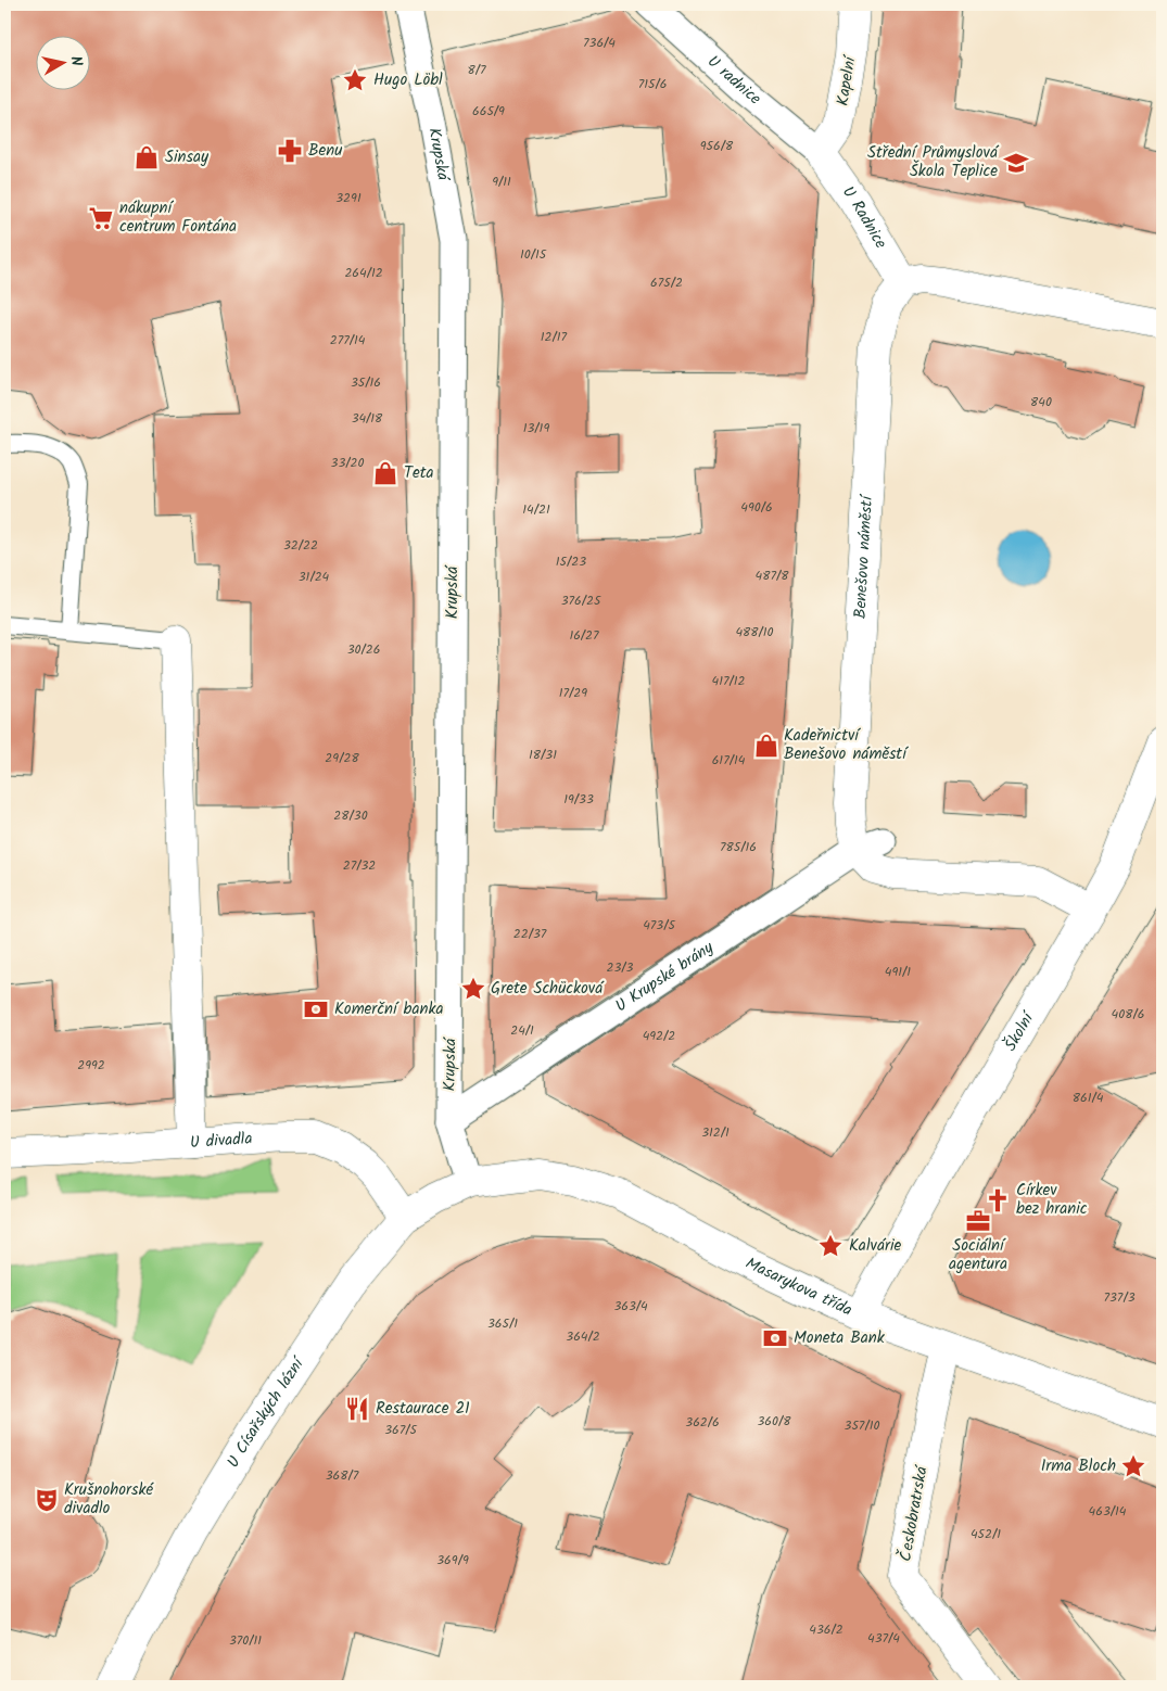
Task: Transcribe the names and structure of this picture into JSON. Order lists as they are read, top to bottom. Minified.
{"streets":{"street":["U radnice","Kapelní","Krupská","U Radnice","Benešovo náměstí","U Krupské brány","Školní","U divadla","Masarykova třída","U Císařských lázní","Českobratrská"]},"crossings":[["U radnice","Kapelní"],["U radnice","U Radnice"],["Kapelní","U Radnice"],["Krupská","U Krupské brány"],["Krupská","Masarykova třída"],["Krupská","U Císařských lázní"],["U Radnice","Benešovo náměstí"],["Benešovo náměstí","U Krupské brány"],["Školní","Masarykova třída"],["U divadla","U Císařských lázní"],["Masarykova třída","U Císařských lázní"],["Masarykova třída","Českobratrská"]],"places":{"place":["Hugo Löbl","Grete Schücková","Kalvárie","Irma Bloch"],"pharmacy":["Benu"],"shop":["Sinsay","Teta","Kadeřnictví Benešovo náměstí"],"school or university":["Střední Průmyslová Škola Teplice"],"supermarket":["nákupní centrum Fontána"],"bank":["Komerční banka","Moneta Bank"],"church":["Církev bez hranic"],"office":["Sociální agentura"],"restaurant":["Restaurace 21"],"theatre":["Krušnohorské divadlo"]},"house_numbers":["736/4","8/7","715/6","665/9","956/8","9/11","3291","10/15","264/12","675/2","12/17","277/14","35/16","840","34/18","13/19","33/20","490/6","14/21","32/22","15/23","487/8","31/24","376/25","488/10","16/27","30/26","417/12","17/29","18/31","29/28","617/14","19/33","28/30","785/16","27/32","473/5","22/37","23/3","491/1","408/6","24/1","492/2","2992","861/4","312/1","737/3","363/4","365/1","364/2","360/8","362/6","357/10","367/5","368/7","463/14","452/1","369/9","436/2","437/4","370/11"],"north":"right"}
